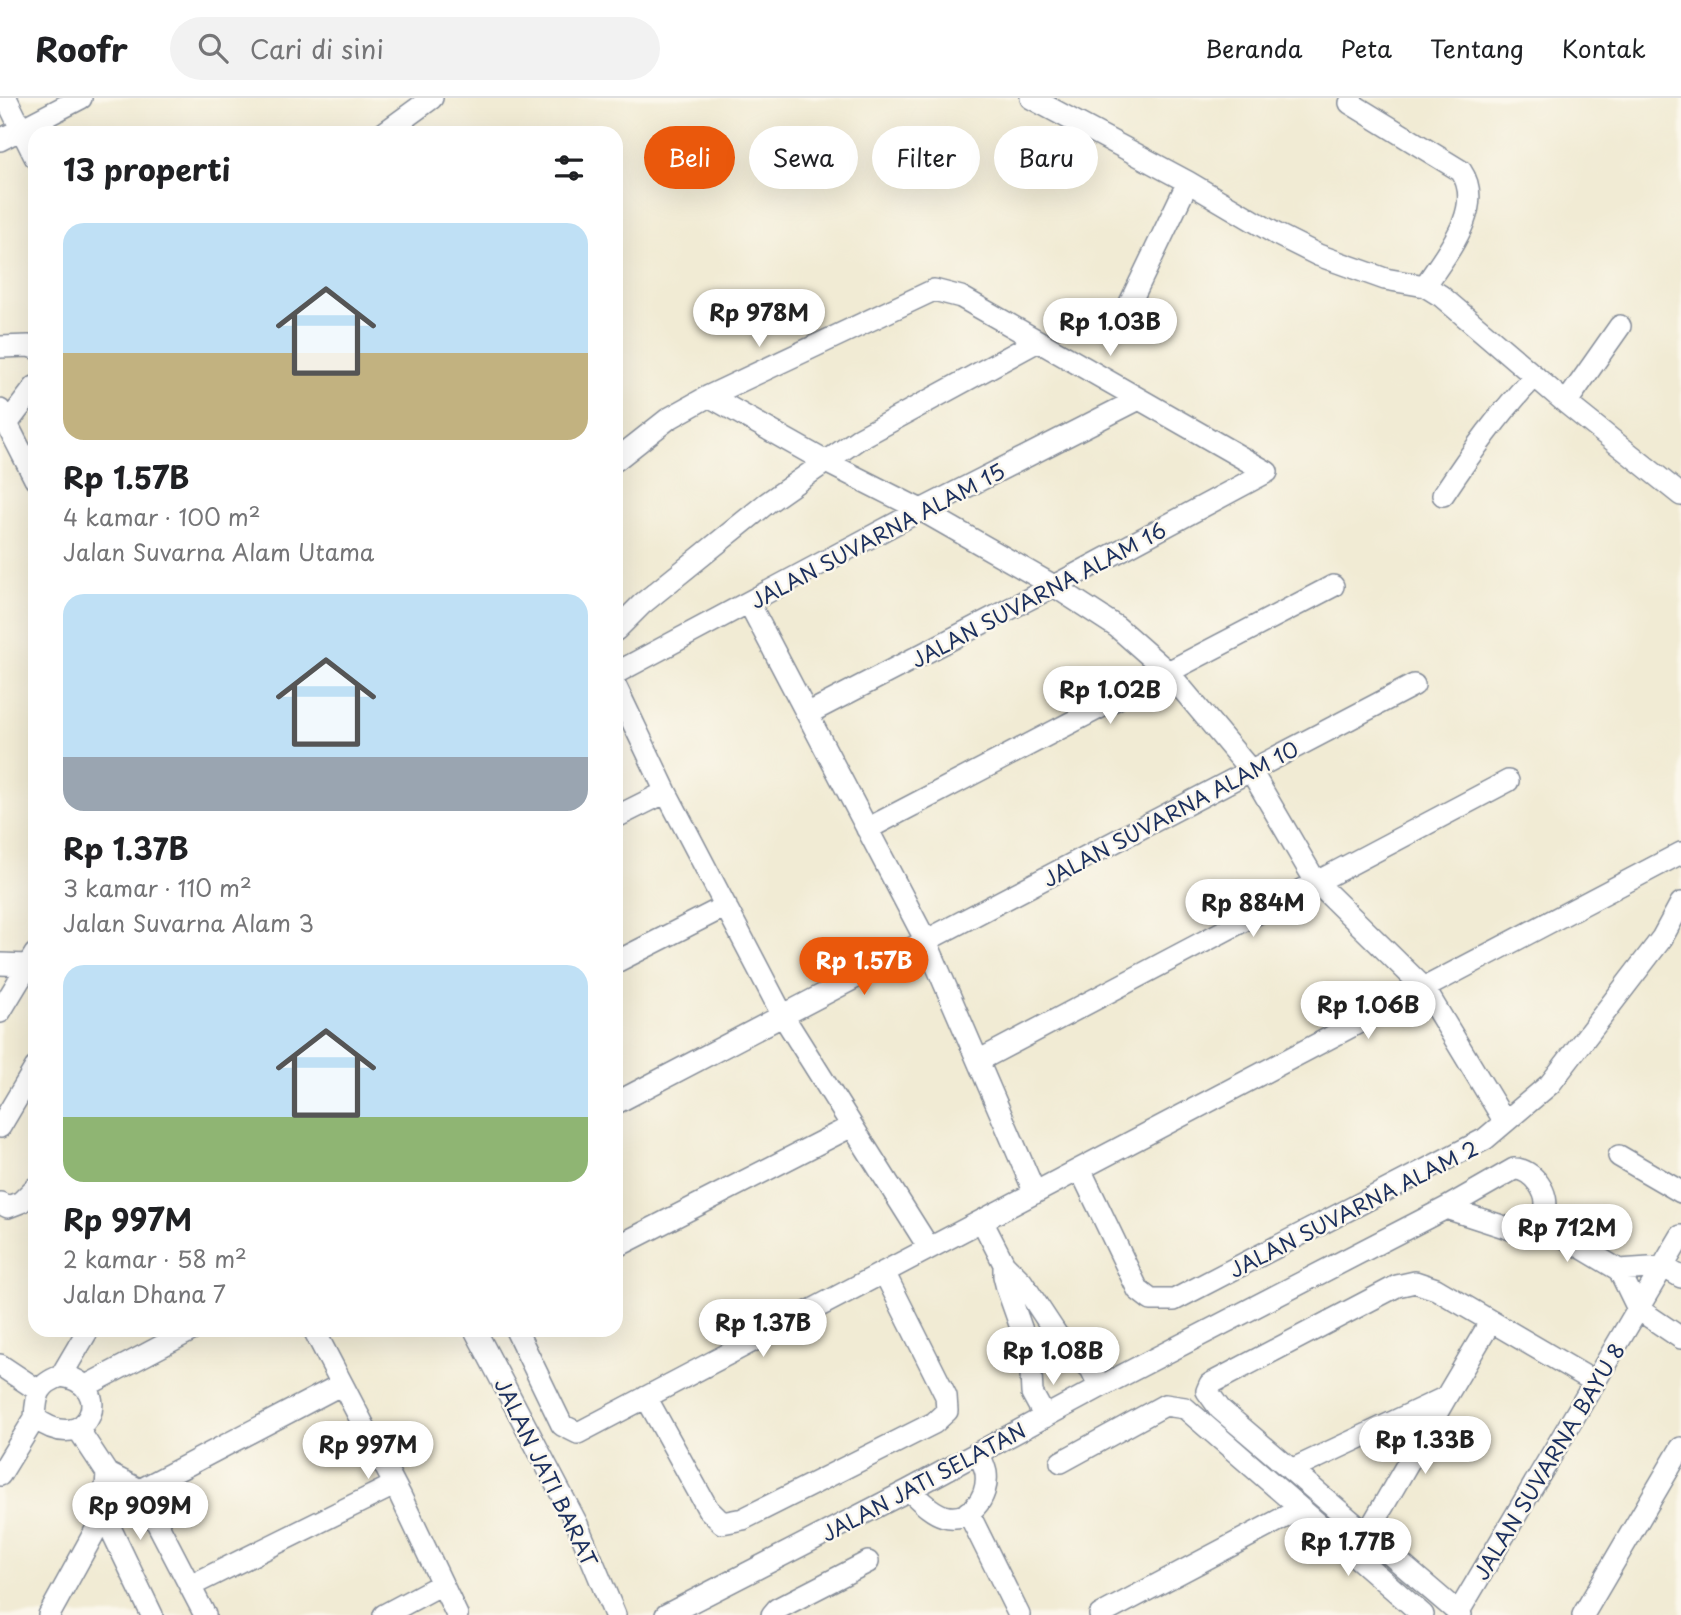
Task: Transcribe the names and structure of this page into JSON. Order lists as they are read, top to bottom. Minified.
{"streets":{"street":["JALAN SUVARNA ALAM 15","JALAN SUVARNA ALAM 16","JALAN SUVARNA ALAM 10","JALAN SUVARNA ALAM 2","JALAN SUVARNA BAYU 8","JALAN JATI BARAT","JALAN JATI SELATAN"]},"crossings":[["JALAN SUVARNA ALAM 15","JALAN SUVARNA ALAM 16"]],"page":{"header":"Roofr","search":"Cari di sini","nav":["Beranda","Peta","Tentang","Kontak"],"chip":["Beli","Sewa","Filter","Baru"],"heading":"13 properti","list":[{"name":"Rp 1.57B","note":"4 kamar · 100 m² · Jalan Suvarna Alam Utama"},{"name":"Rp 1.37B","note":"3 kamar · 110 m² · Jalan Suvarna Alam 3"},{"name":"Rp 997M","note":"2 kamar · 58 m² · Jalan Dhana 7"}],"price":["Rp 978M","Rp 1.03B","Rp 1.02B","Rp 884M","Rp 1.57B","Rp 1.06B","Rp 712M","Rp 1.37B","Rp 1.08B","Rp 1.33B","Rp 997M","Rp 909M","Rp 1.77B"]}}
